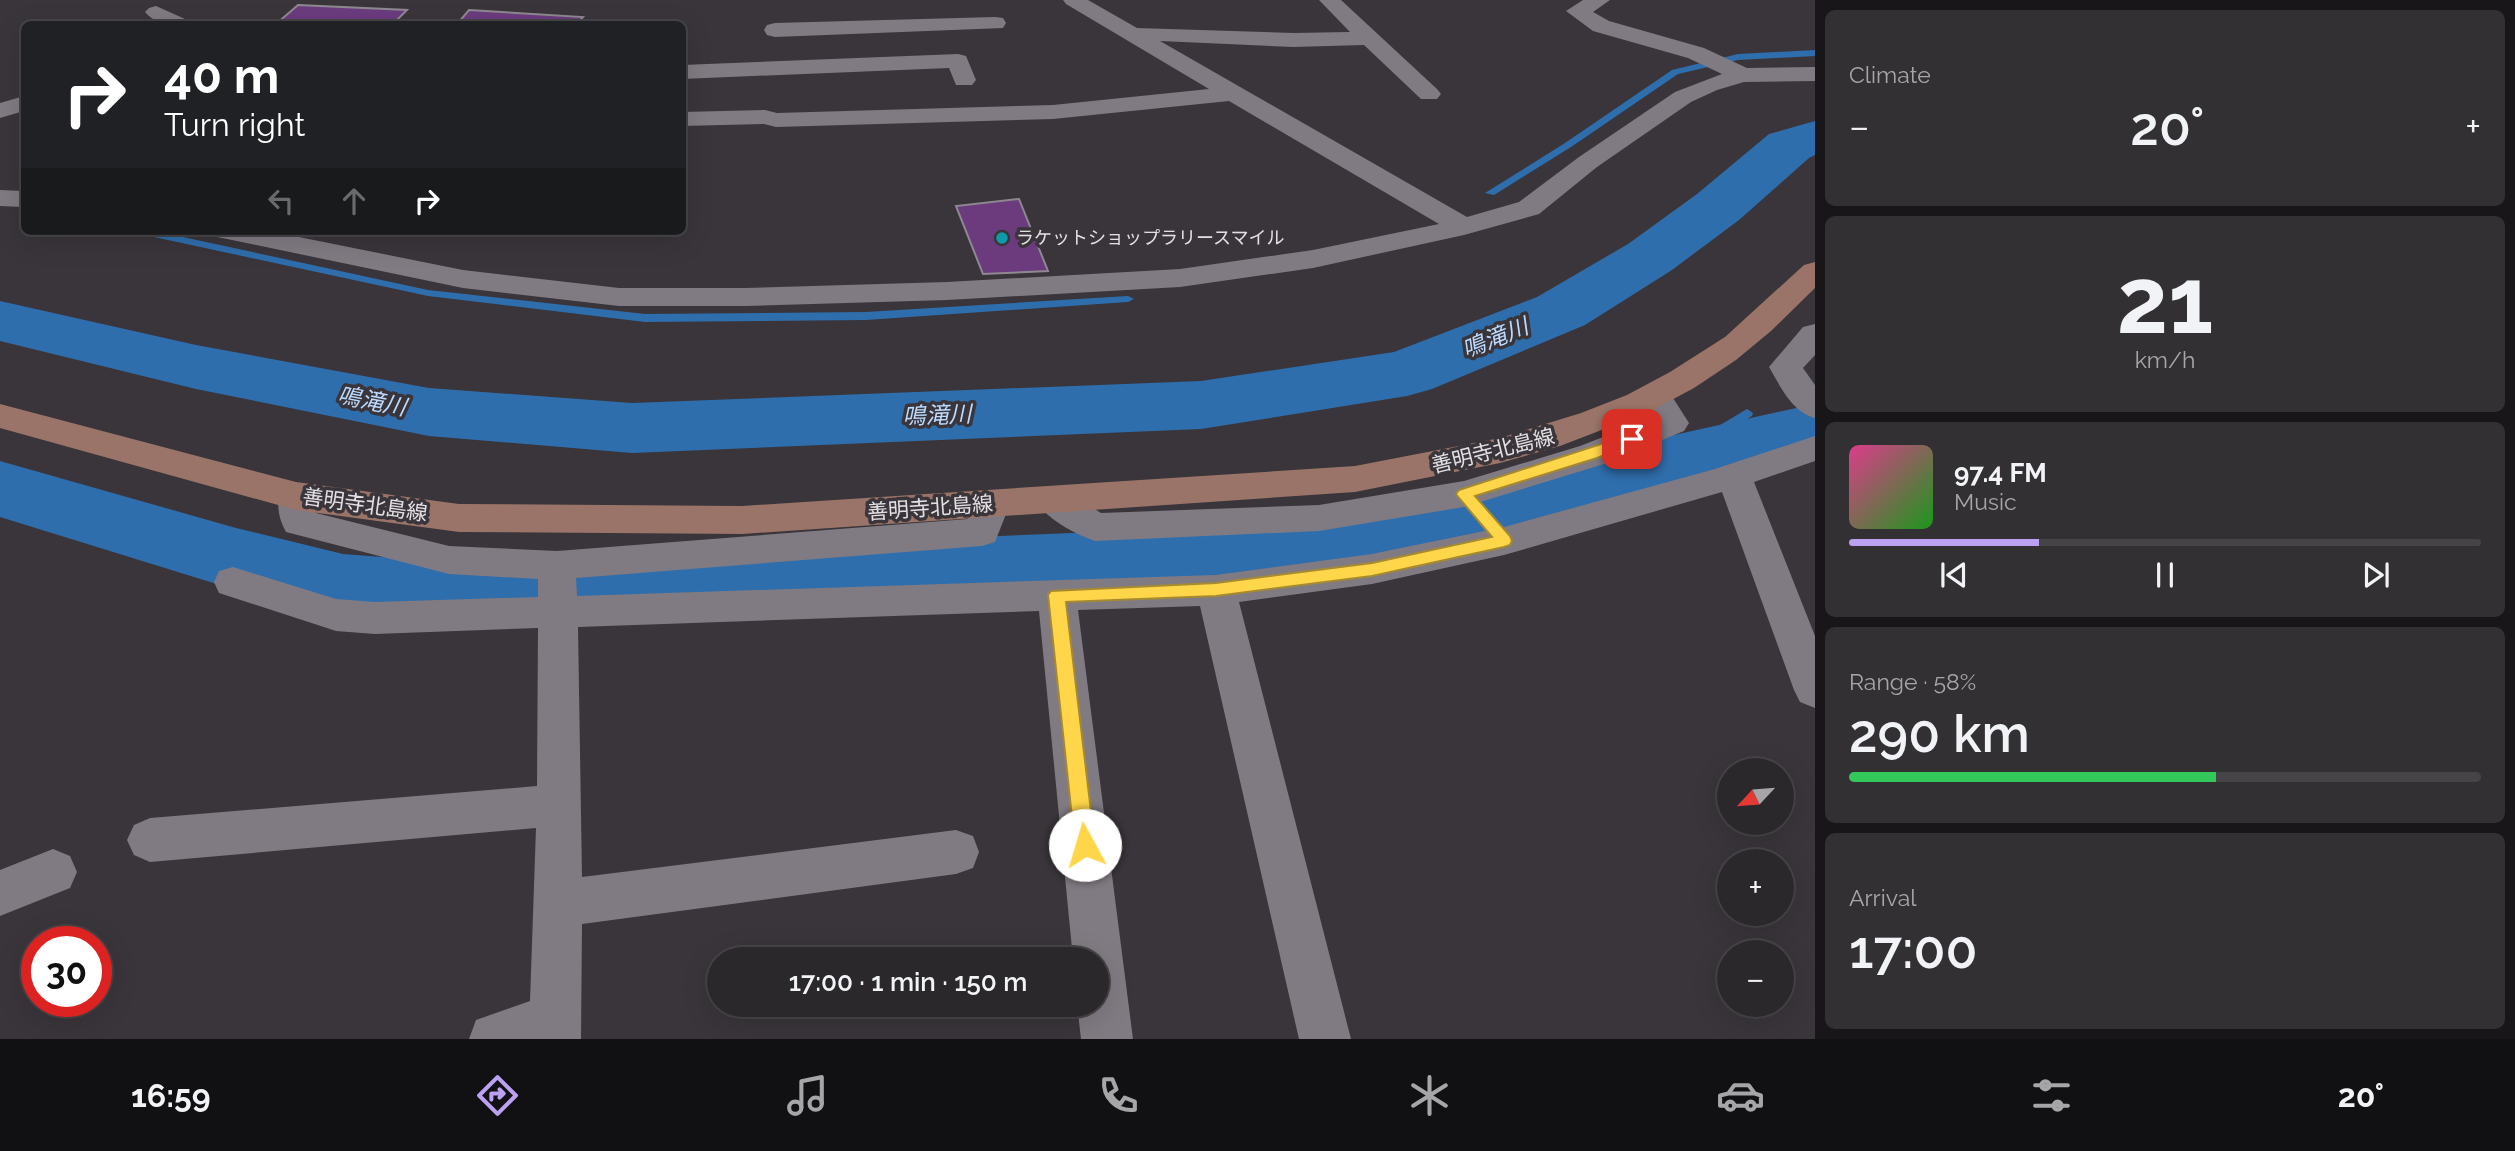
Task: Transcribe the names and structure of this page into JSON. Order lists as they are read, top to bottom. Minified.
{"streets":{"main road":["善明寺北島線"]},"water":["鳴滝川"],"places":["ラケットショップラリースマイル"],"north":"bottom left","page":{"tile":["Climate",["21","km/h"],["Range · 58%","290 km"],["Arrival","17:00"]],"turn":["40 m","Turn right"],"heat":["−","20°","+"],"song":["97.4 FM","Music"],"map_buttons":["+","−"],"limit":"30","trip":"17:00 · 1 min · 150 m","tabs":["16:59","20°"]}}
